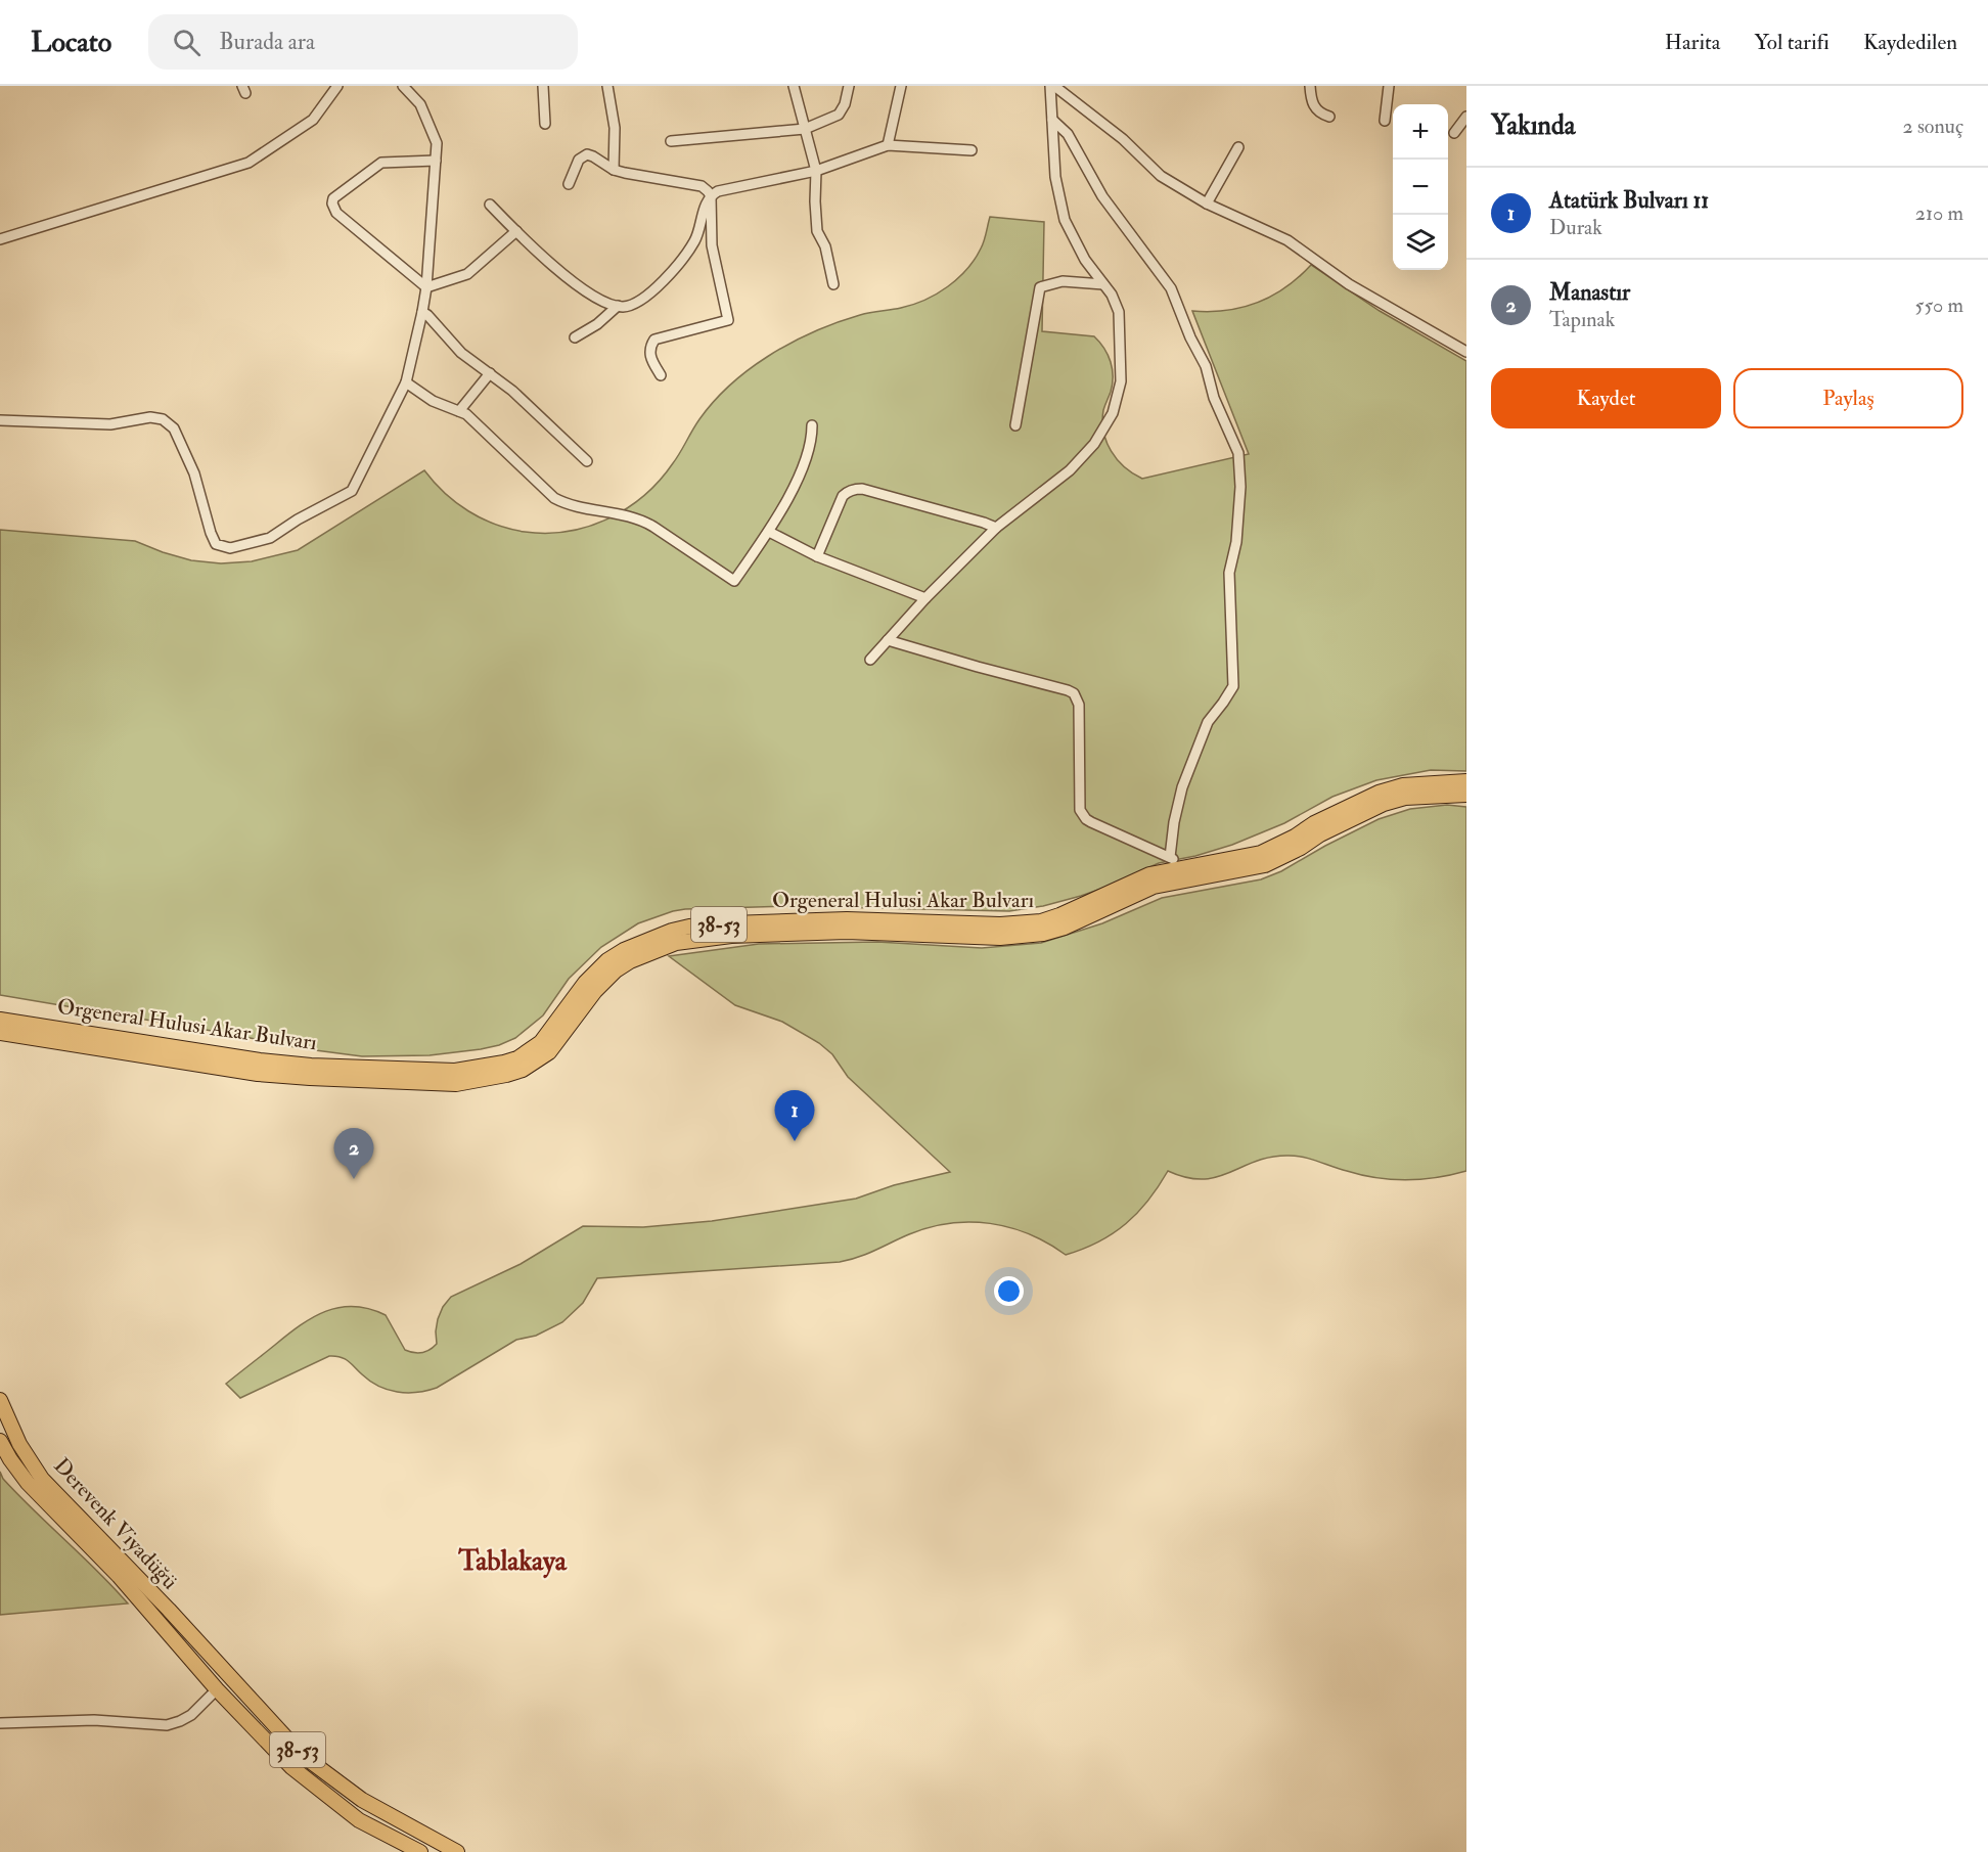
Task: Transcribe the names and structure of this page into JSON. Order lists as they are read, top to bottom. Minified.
{"streets":{"main road":["Orgeneral Hulusi Akar Bulvarı","38-53","Derevenk Viyadüğü"]},"crossings":[["38-53","Derevenk Viyadüğü"]],"districts":["Tablakaya"],"page":{"header":"Locato","search":"Burada ara","nav":["Harita","Yol tarifi","Kaydedilen"],"heading":["Yakında","2 sonuç"],"map_buttons":["+","−"],"list":[{"mark":"1","name":"Atatürk Bulvarı 11","note":"Durak","value":"210 m"},{"mark":"2","name":"Manastır","note":"Tapınak","value":"550 m"}],"buttons":["Kaydet","Paylaş"],"pins":["1","2"]}}
